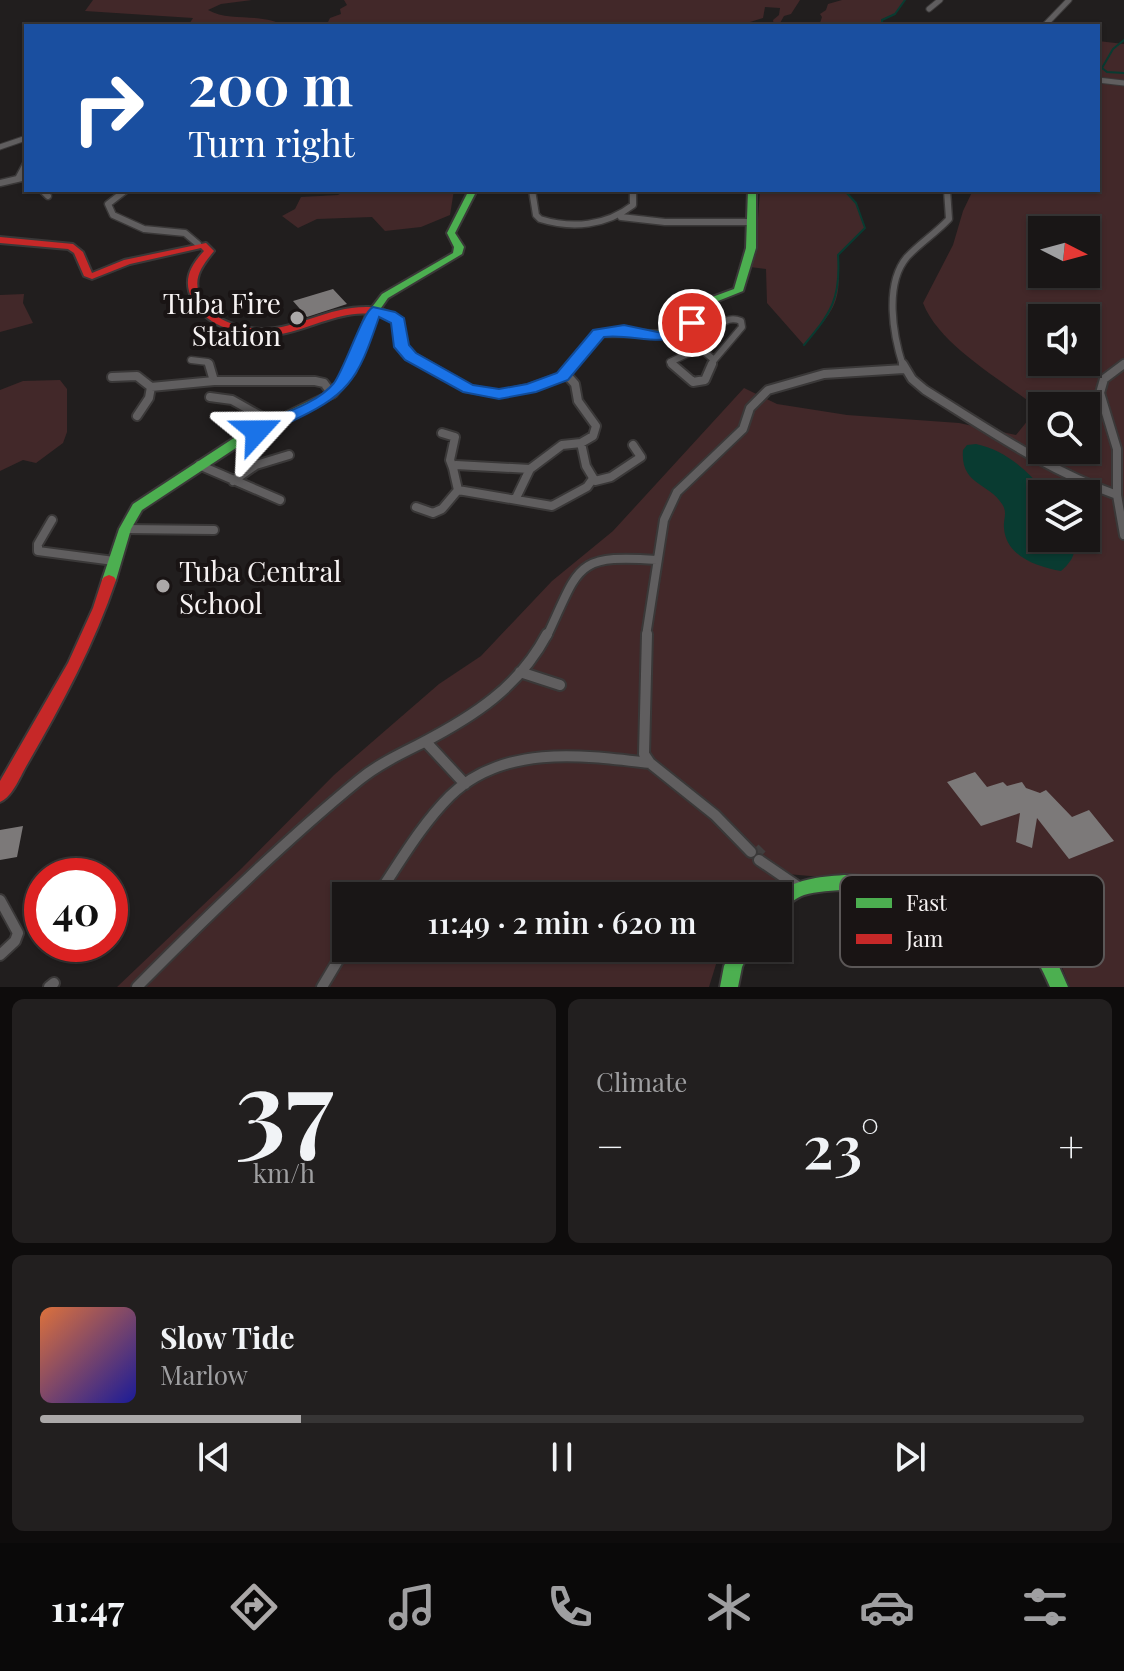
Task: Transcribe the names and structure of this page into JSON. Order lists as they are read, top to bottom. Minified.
{"places":["Tuba Fire Station","Tuba Central School"],"legend":["Fast","Jam"],"north":"right","page":{"turn":["200 m","Turn right"],"limit":"40","trip":"11:49 · 2 min · 620 m","tile":[["37","km/h"],"Climate"],"heat":["−","23°","+"],"song":["Slow Tide","Marlow"],"tabs":"11:47"}}
